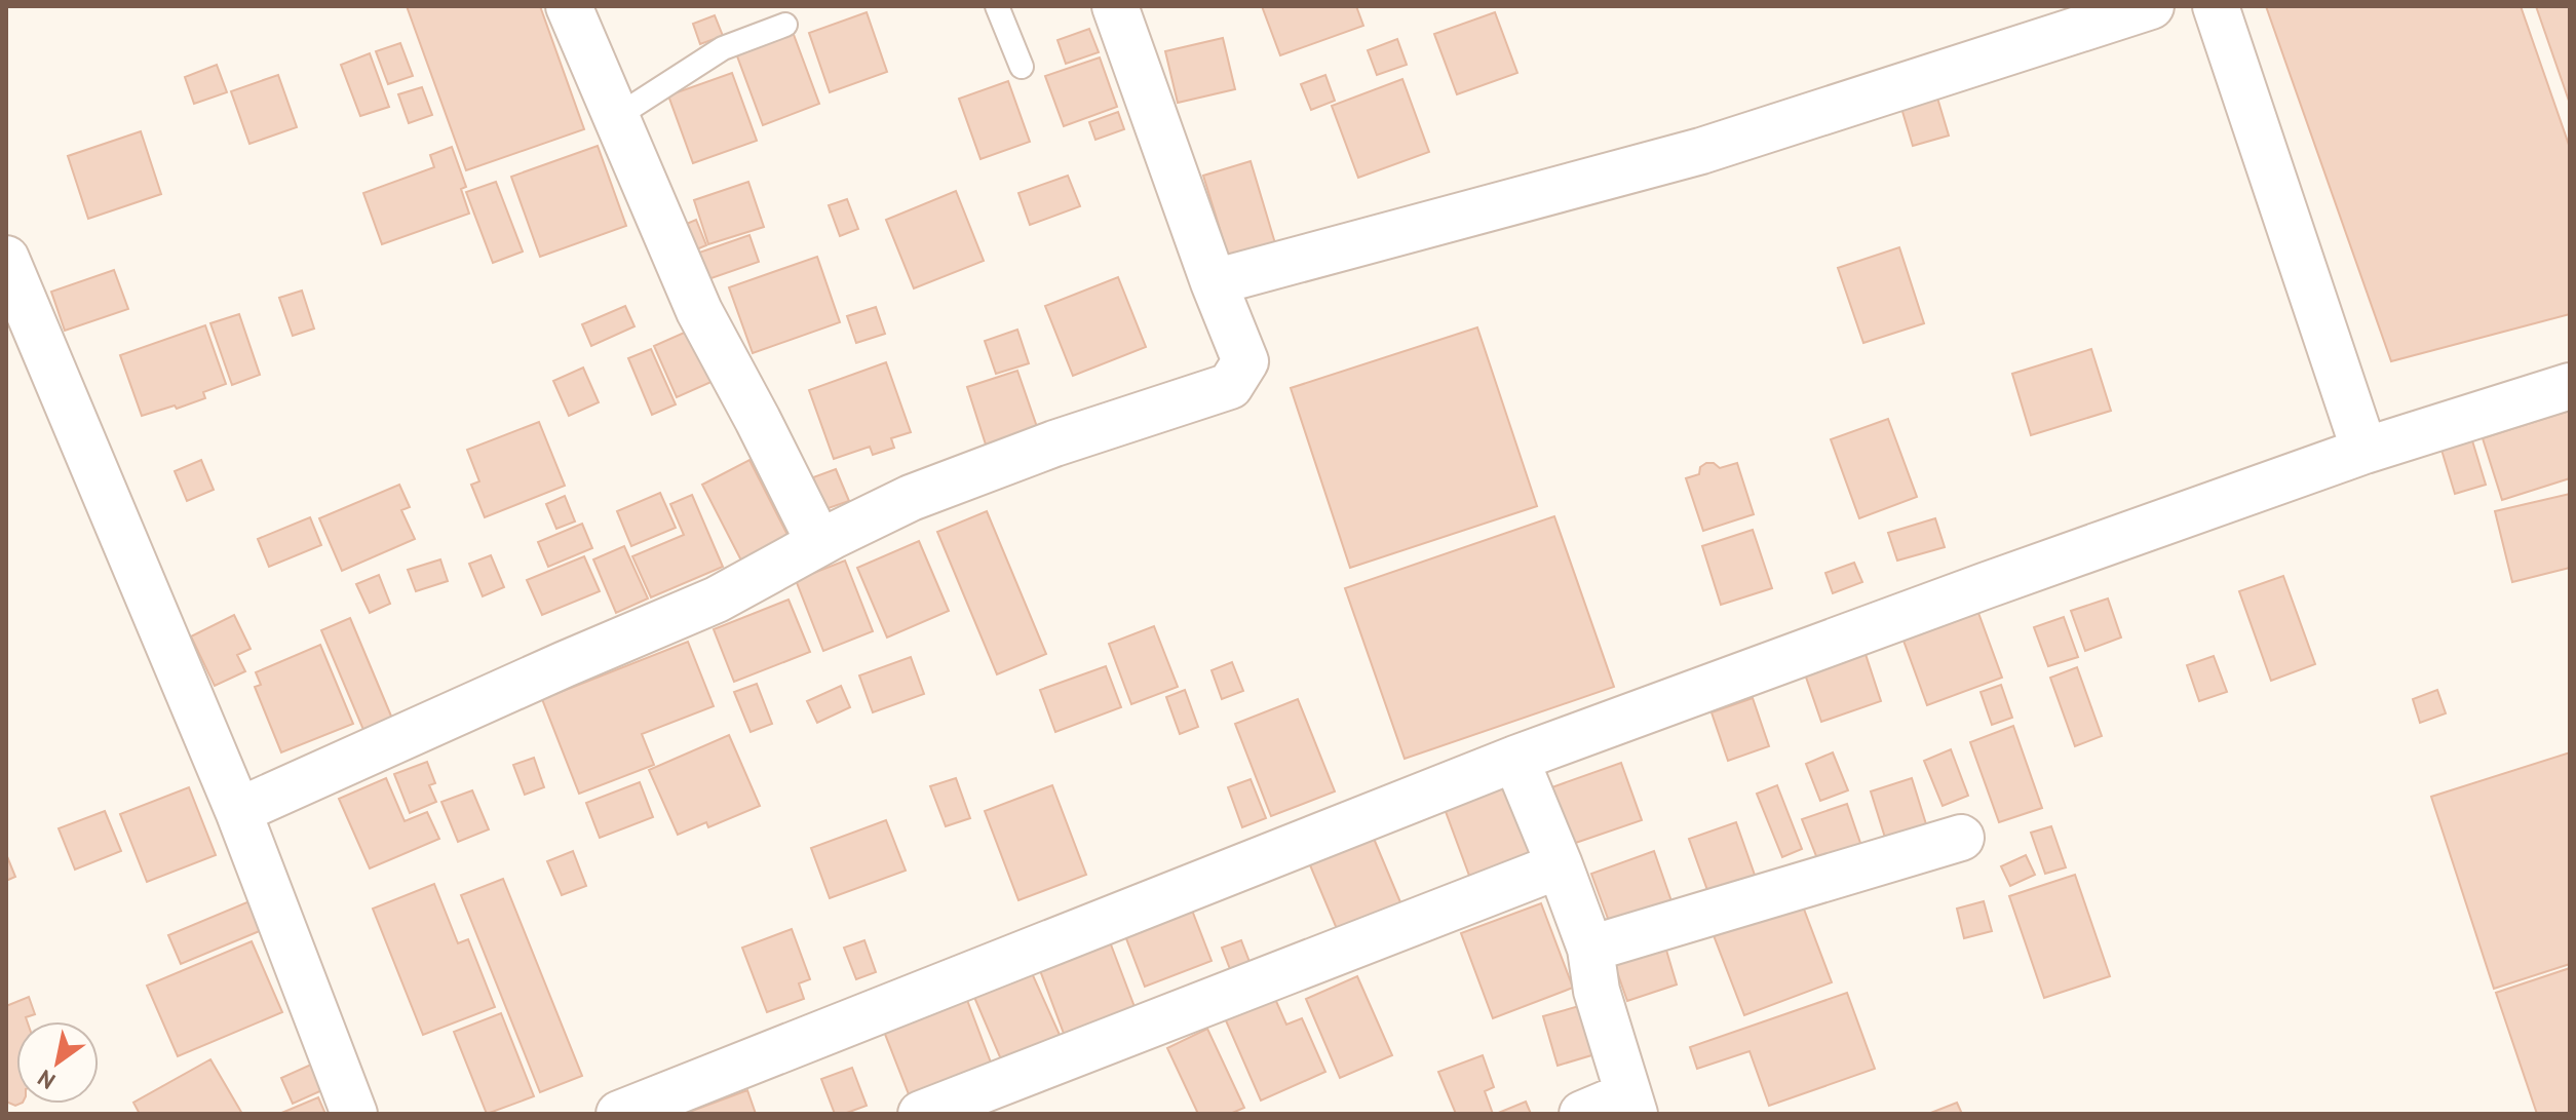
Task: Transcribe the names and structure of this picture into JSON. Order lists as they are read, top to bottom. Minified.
{"north":"bottom left"}
